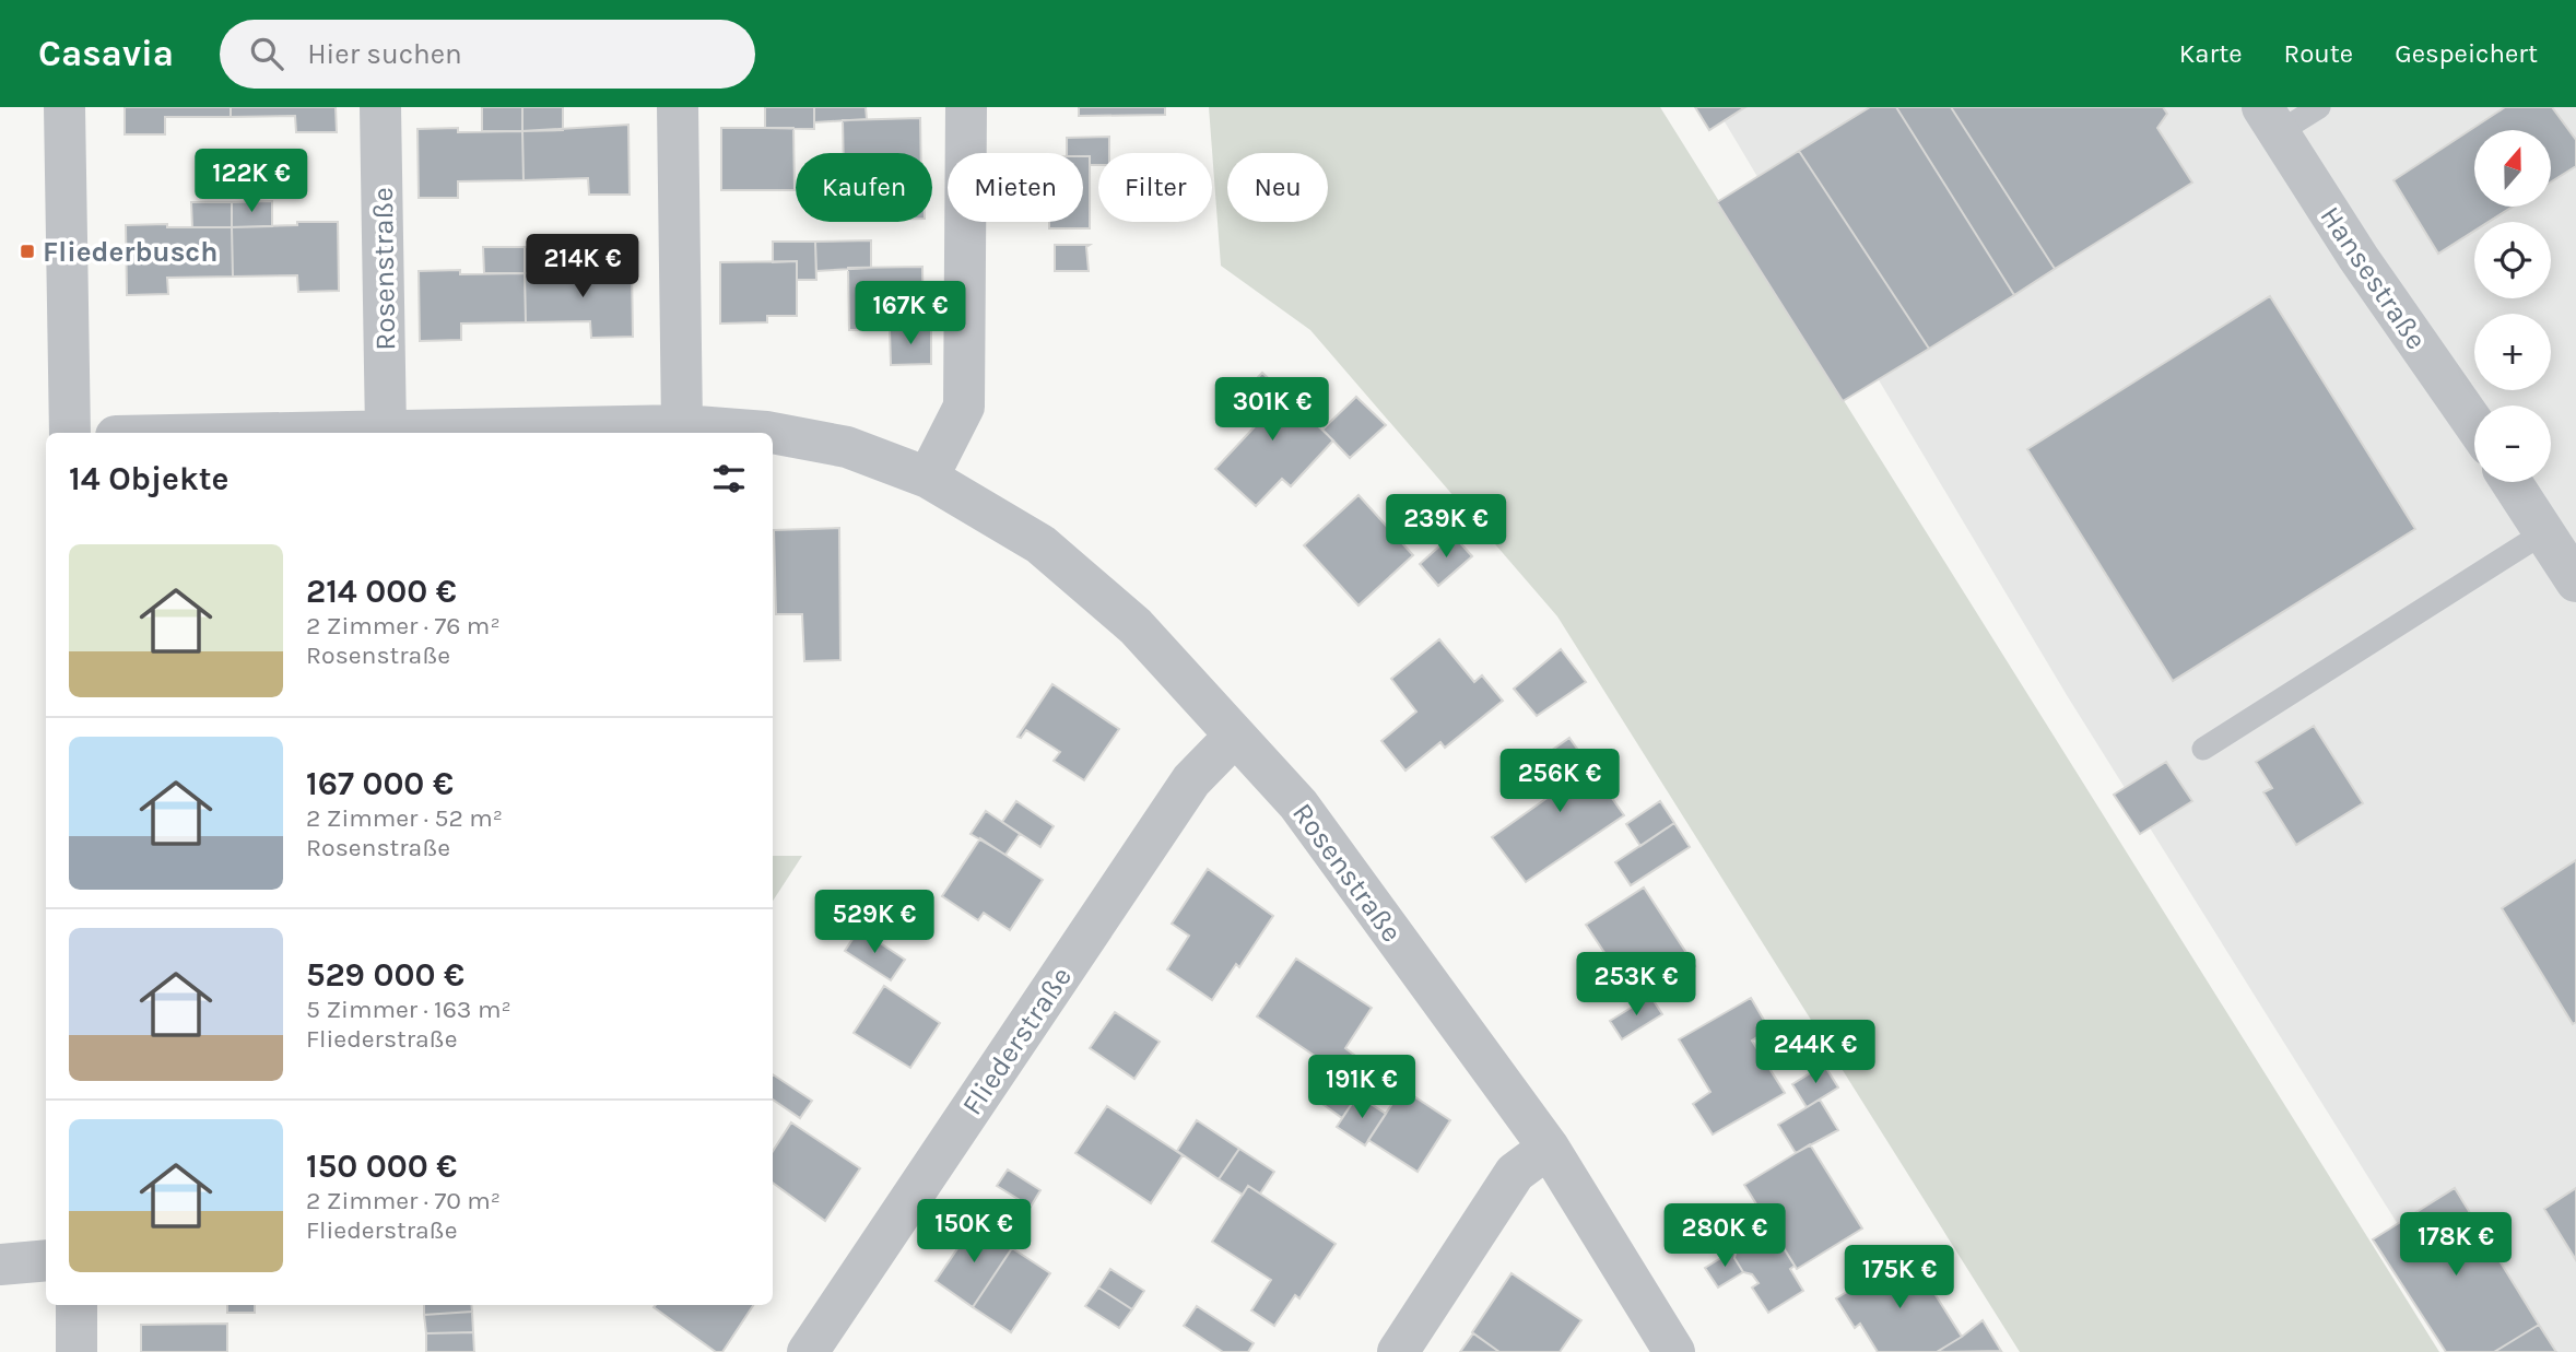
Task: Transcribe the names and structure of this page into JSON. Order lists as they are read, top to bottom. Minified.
{"streets":{"street":["Rosenstraße","Hansestraße","Fliederstraße"]},"crossings":[["Rosenstraße","Fliederstraße"]],"places":{"transit":["Fliederbusch"]},"north":"top","page":{"header":"Casavia","search":"Hier suchen","nav":["Karte","Route","Gespeichert"],"map_buttons":["+","−"],"price":["122K €","214K €","167K €","301K €","239K €","256K €","529K €","253K €","244K €","191K €","150K €","280K €","178K €","175K €"],"chip":["Kaufen","Mieten","Filter","Neu"],"heading":"14 Objekte","list":[{"name":"214 000 €","note":"2 Zimmer · 76 m² · Rosenstraße"},{"name":"167 000 €","note":"2 Zimmer · 52 m² · Rosenstraße"},{"name":"529 000 €","note":"5 Zimmer · 163 m² · Fliederstraße"},{"name":"150 000 €","note":"2 Zimmer · 70 m² · Fliederstraße"}]}}
